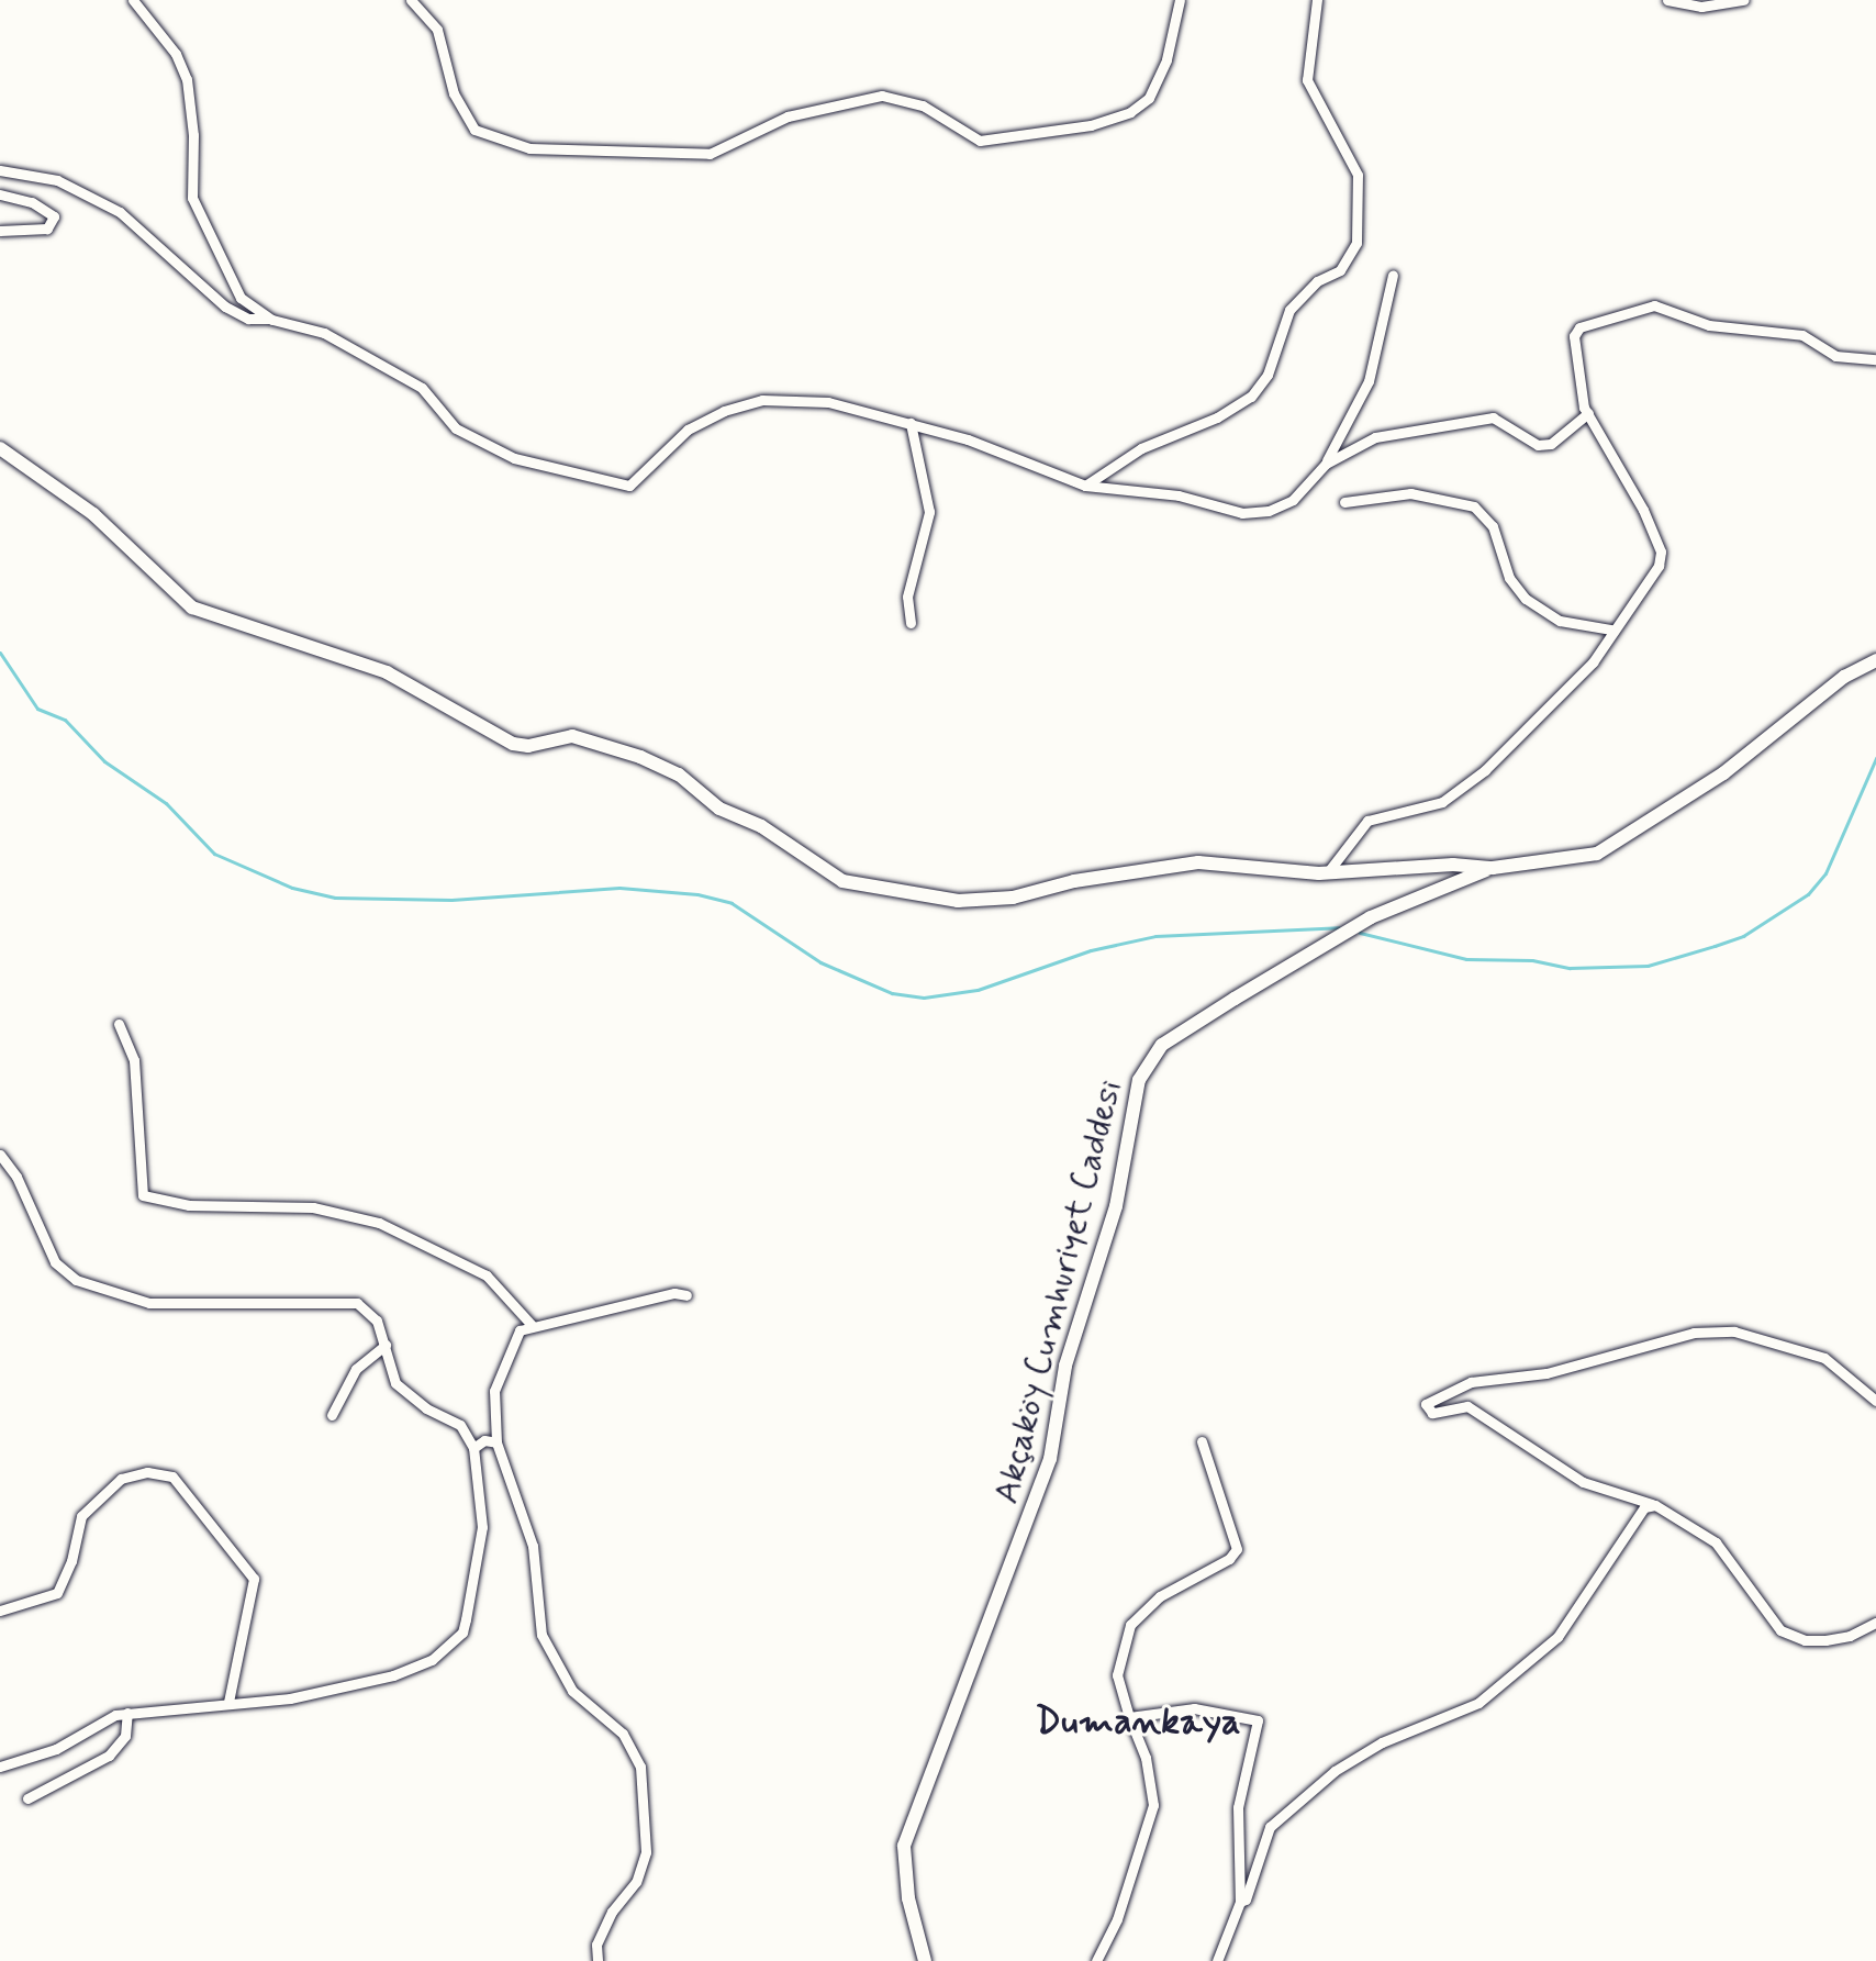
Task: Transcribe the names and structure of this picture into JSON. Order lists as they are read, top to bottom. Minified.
{"streets":{"main road":["Akçaköy Cumhuriyet Caddesi"]},"districts":["Dumankaya"]}
